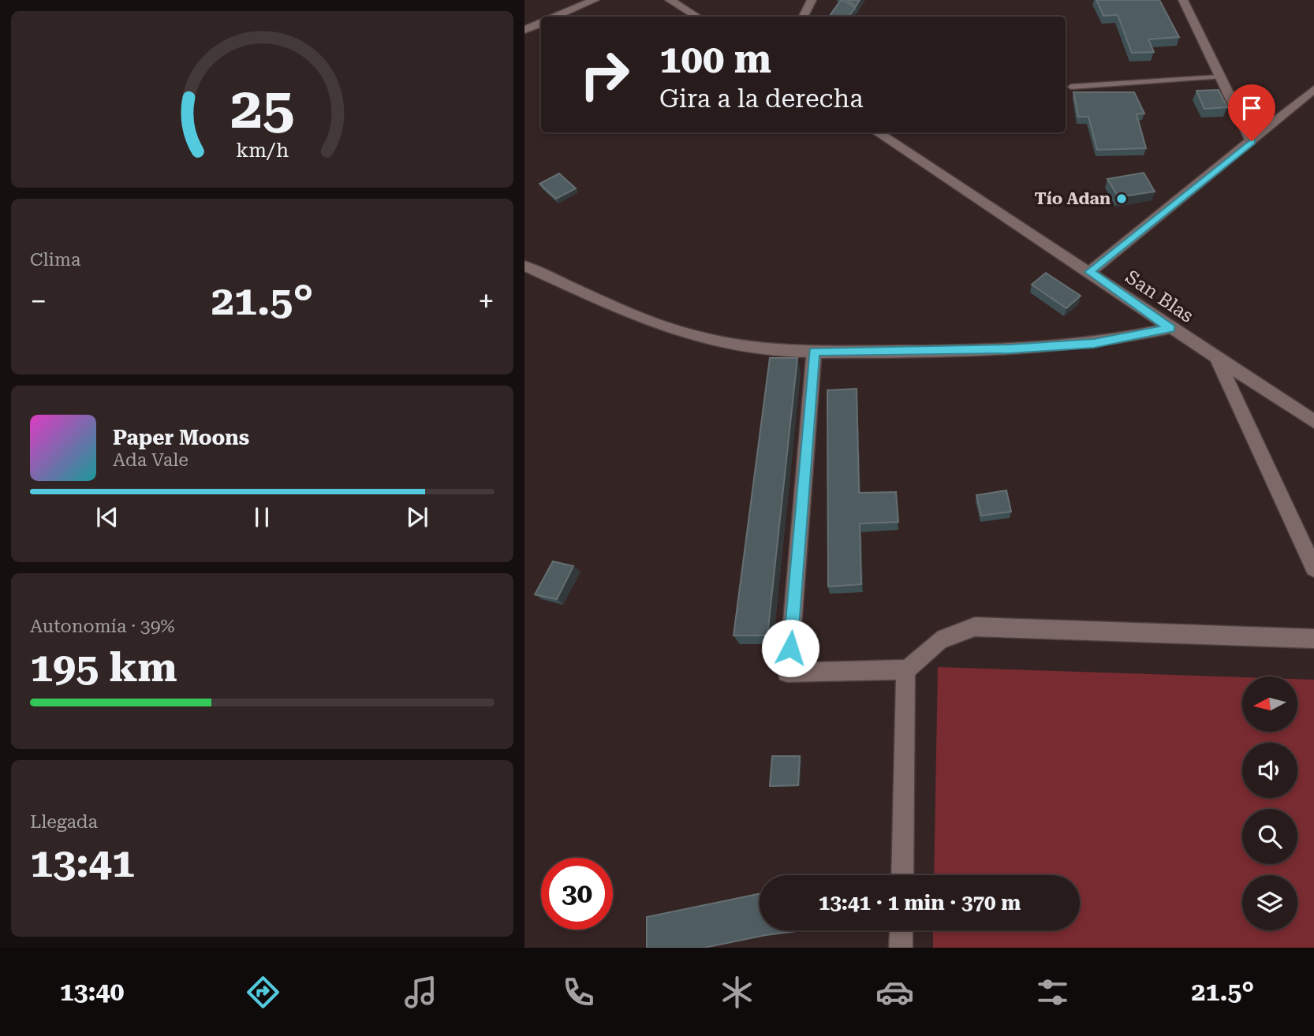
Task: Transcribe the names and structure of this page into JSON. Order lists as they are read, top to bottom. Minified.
{"streets":{"street":["San Blas"]},"places":["Tío Adan"],"north":"left","page":{"turn":["100 m","Gira a la derecha"],"tile":["Clima",["Autonomía · 39%","195 km"],["Llegada","13:41"]],"heat":["−","21.5°","+"],"song":["Paper Moons","Ada Vale"],"limit":"30","trip":"13:41 · 1 min · 370 m","tabs":["13:40","21.5°"],"gauge":["25","km/h"]}}
